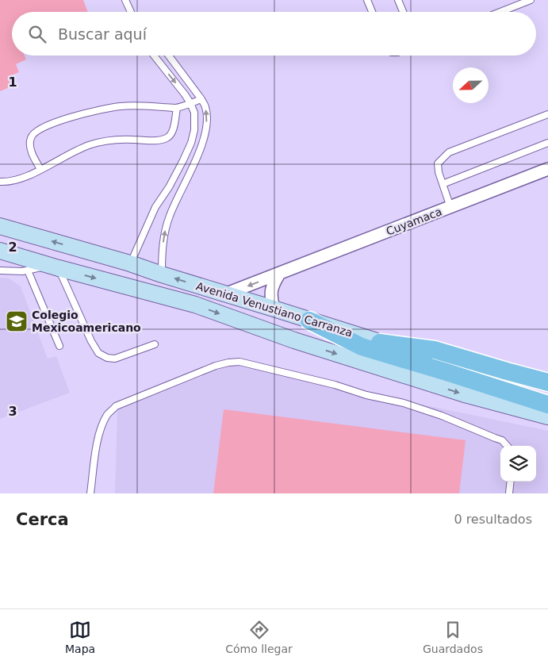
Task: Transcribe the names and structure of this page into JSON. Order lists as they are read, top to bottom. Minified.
{"streets":{"main road":["Avenida Venustiano Carranza"],"street":["Cuyamaca"]},"crossings":[["Cuyamaca","Avenida Venustiano Carranza"]],"places":{"school or university":["Colegio Mexicoamericano"]},"north":"left","page":{"search":"Buscar aquí","heading":["Cerca","0 resultados"],"nav":["Mapa","Cómo llegar","Guardados"]},"grid":{"rows":["1","2","3"]}}
